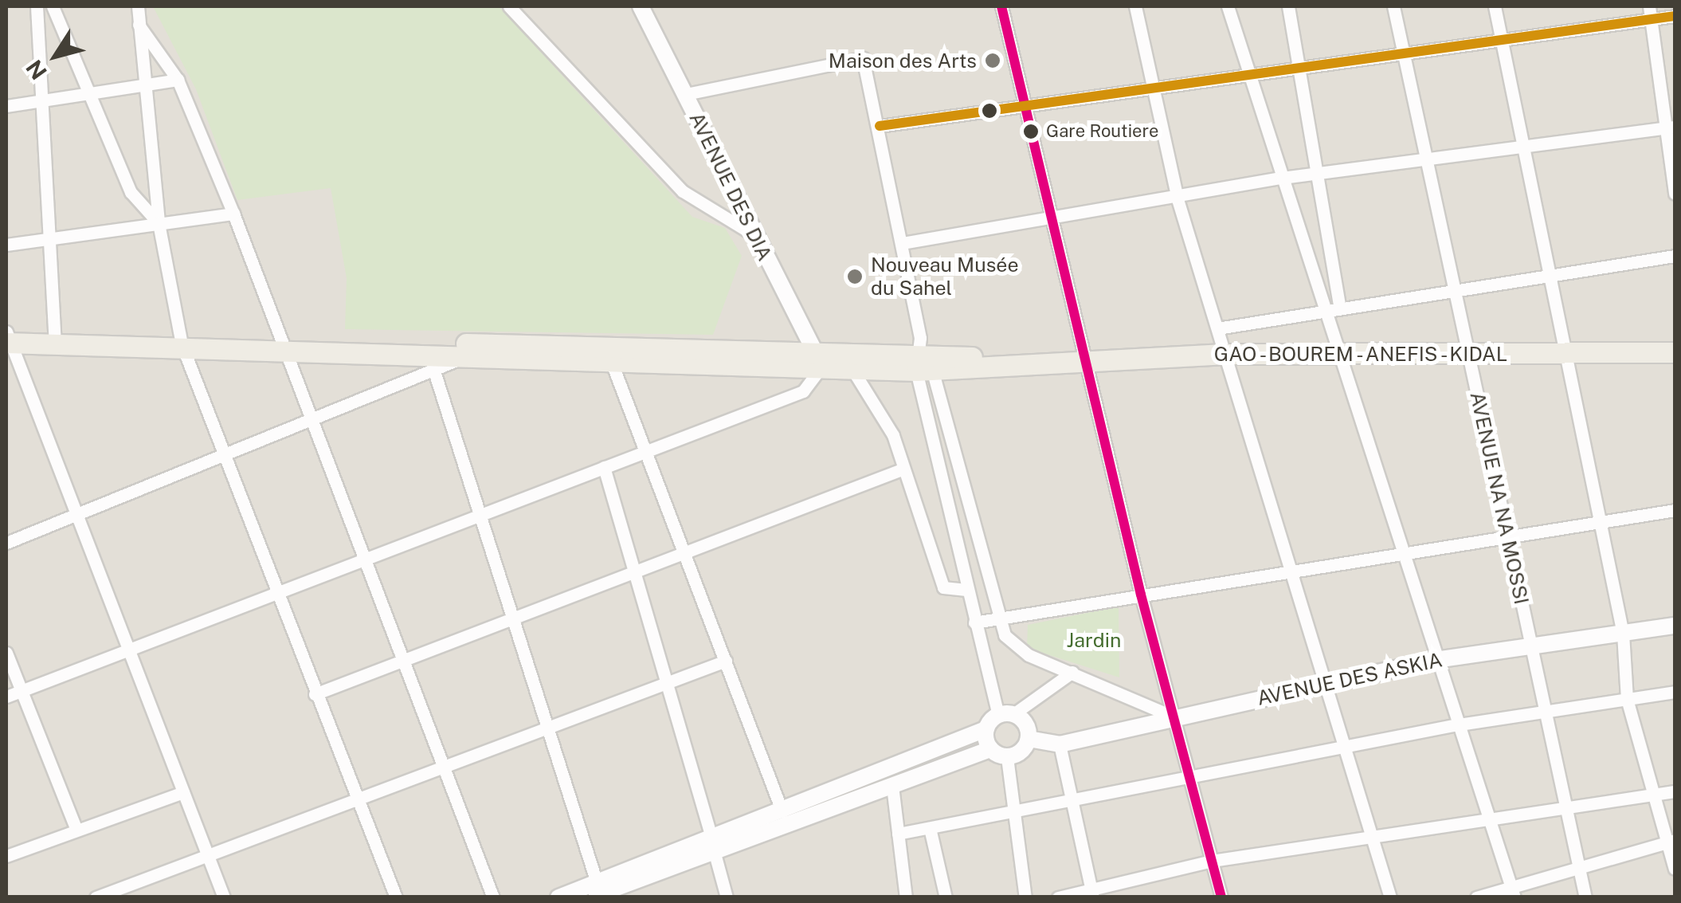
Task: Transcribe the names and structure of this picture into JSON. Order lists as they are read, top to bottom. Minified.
{"streets":{"main road":["GAO - BOUREM - ANEFIS - KIDAL"],"street":["AVENUE DES DIA","AVENUE NA NA MOSSI","AVENUE DES ASKIA"]},"crossings":[["GAO - BOUREM - ANEFIS - KIDAL","AVENUE NA NA MOSSI"],["AVENUE NA NA MOSSI","AVENUE DES ASKIA"]],"parks":["Jardin"],"places":["Maison des Arts","Gare Routiere","Nouveau Musée du Sahel"],"north":"bottom left"}
